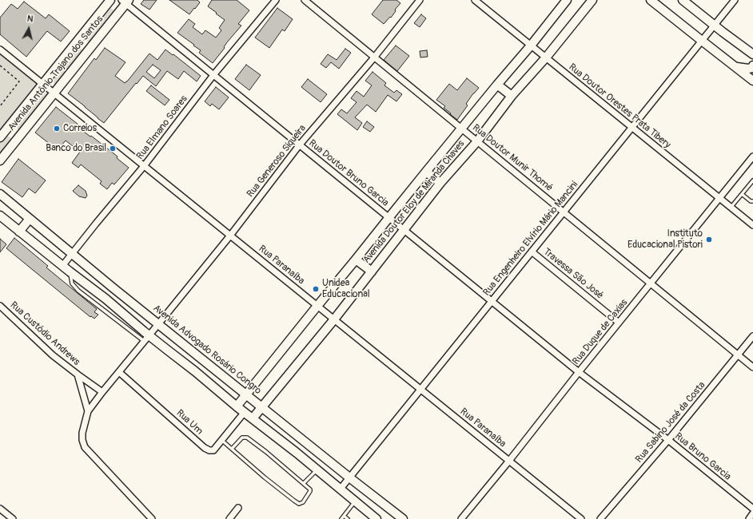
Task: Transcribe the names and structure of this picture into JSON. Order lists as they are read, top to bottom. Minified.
{"streets":{"main road":["Avenida Antônio Trajano dos Santos","Avenida Doutor Eloy de Miranda Chaves","Avenida Advogado Rosário Congro"],"street":["Rua Doutor Orestes Prata Tibery","Rua Elmano Soares","Rua Doutor Munir Thomé","Rua Generoso Siqueira","Rua Doutor Bruno Garcia","Rua Engenheiro Elvírio Mário Mancini","Rua Paranaíba","Travessa São José","Rua Duque de Caxias","Rua Custódio Andrews","Rua Um","Rua Sabino José da Costa","Rua Bruno Garcia"]},"crossings":[["Avenida Antônio Trajano dos Santos","Rua Doutor Bruno Garcia"],["Avenida Antônio Trajano dos Santos","Rua Paranaíba"],["Rua Doutor Orestes Prata Tibery","Avenida Doutor Eloy de Miranda Chaves"],["Rua Doutor Orestes Prata Tibery","Rua Engenheiro Elvírio Mário Mancini"],["Rua Doutor Orestes Prata Tibery","Rua Duque de Caxias"],["Rua Elmano Soares","Rua Doutor Bruno Garcia"],["Rua Elmano Soares","Rua Paranaíba"],["Rua Elmano Soares","Avenida Advogado Rosário Congro"],["Rua Doutor Munir Thomé","Rua Generoso Siqueira"],["Rua Doutor Munir Thomé","Avenida Doutor Eloy de Miranda Chaves"],["Rua Doutor Munir Thomé","Rua Engenheiro Elvírio Mário Mancini"],["Rua Doutor Munir Thomé","Rua Duque de Caxias"],["Rua Doutor Munir Thomé","Rua Sabino José da Costa"],["Rua Generoso Siqueira","Rua Doutor Bruno Garcia"],["Rua Generoso Siqueira","Rua Paranaíba"],["Rua Generoso Siqueira","Rua Custódio Andrews"],["Rua Generoso Siqueira","Avenida Advogado Rosário Congro"],["Rua Generoso Siqueira","Rua Um"],["Rua Doutor Bruno Garcia","Avenida Doutor Eloy de Miranda Chaves"],["Rua Doutor Bruno Garcia","Rua Engenheiro Elvírio Mário Mancini"],["Rua Doutor Bruno Garcia","Rua Duque de Caxias"],["Rua Doutor Bruno Garcia","Rua Bruno Garcia"],["Avenida Doutor Eloy de Miranda Chaves","Rua Paranaíba"],["Avenida Doutor Eloy de Miranda Chaves","Avenida Advogado Rosário Congro"],["Rua Engenheiro Elvírio Mário Mancini","Rua Paranaíba"],["Rua Engenheiro Elvírio Mário Mancini","Travessa São José"],["Rua Engenheiro Elvírio Mário Mancini","Avenida Advogado Rosário Congro"],["Rua Paranaíba","Rua Duque de Caxias"],["Travessa São José","Rua Duque de Caxias"],["Rua Duque de Caxias","Rua Bruno Garcia"],["Rua Sabino José da Costa","Rua Bruno Garcia"]],"places":["Correios","Banco do Brasil","Instituto Educacional Pistori","Unidea Educacional"],"north":"top"}
